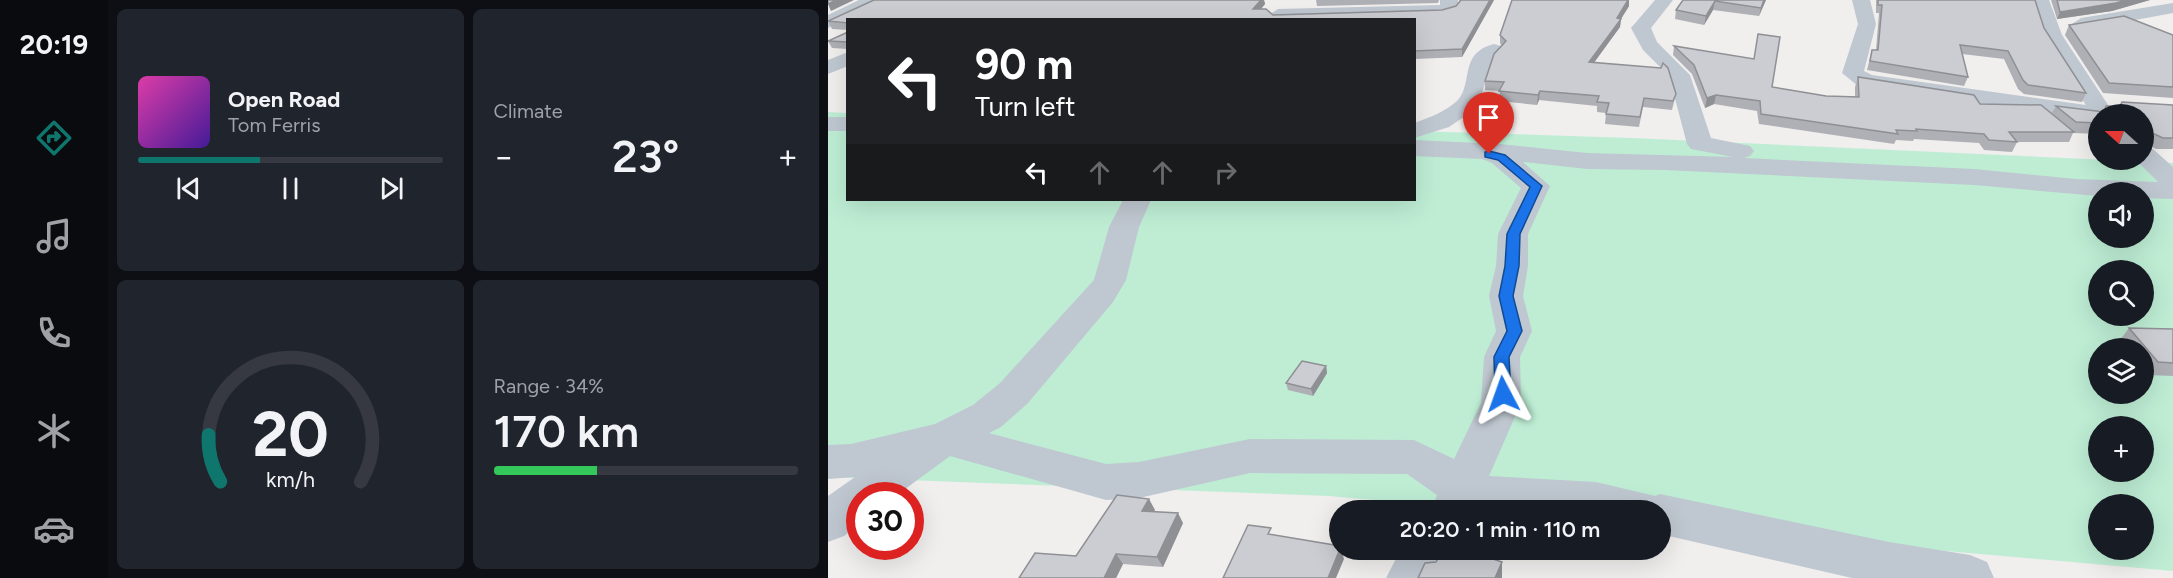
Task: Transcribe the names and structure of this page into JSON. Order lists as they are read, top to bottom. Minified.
{"north":"left","page":{"tabs":"20:19","tile":["Climate",["Range · 34%","170 km"]],"turn":["90 m","Turn left"],"song":["Open Road","Tom Ferris"],"map_buttons":["+","−"],"heat":["−","23°","+"],"limit":"30","trip":"20:20 · 1 min · 110 m","gauge":["20","km/h"]}}
